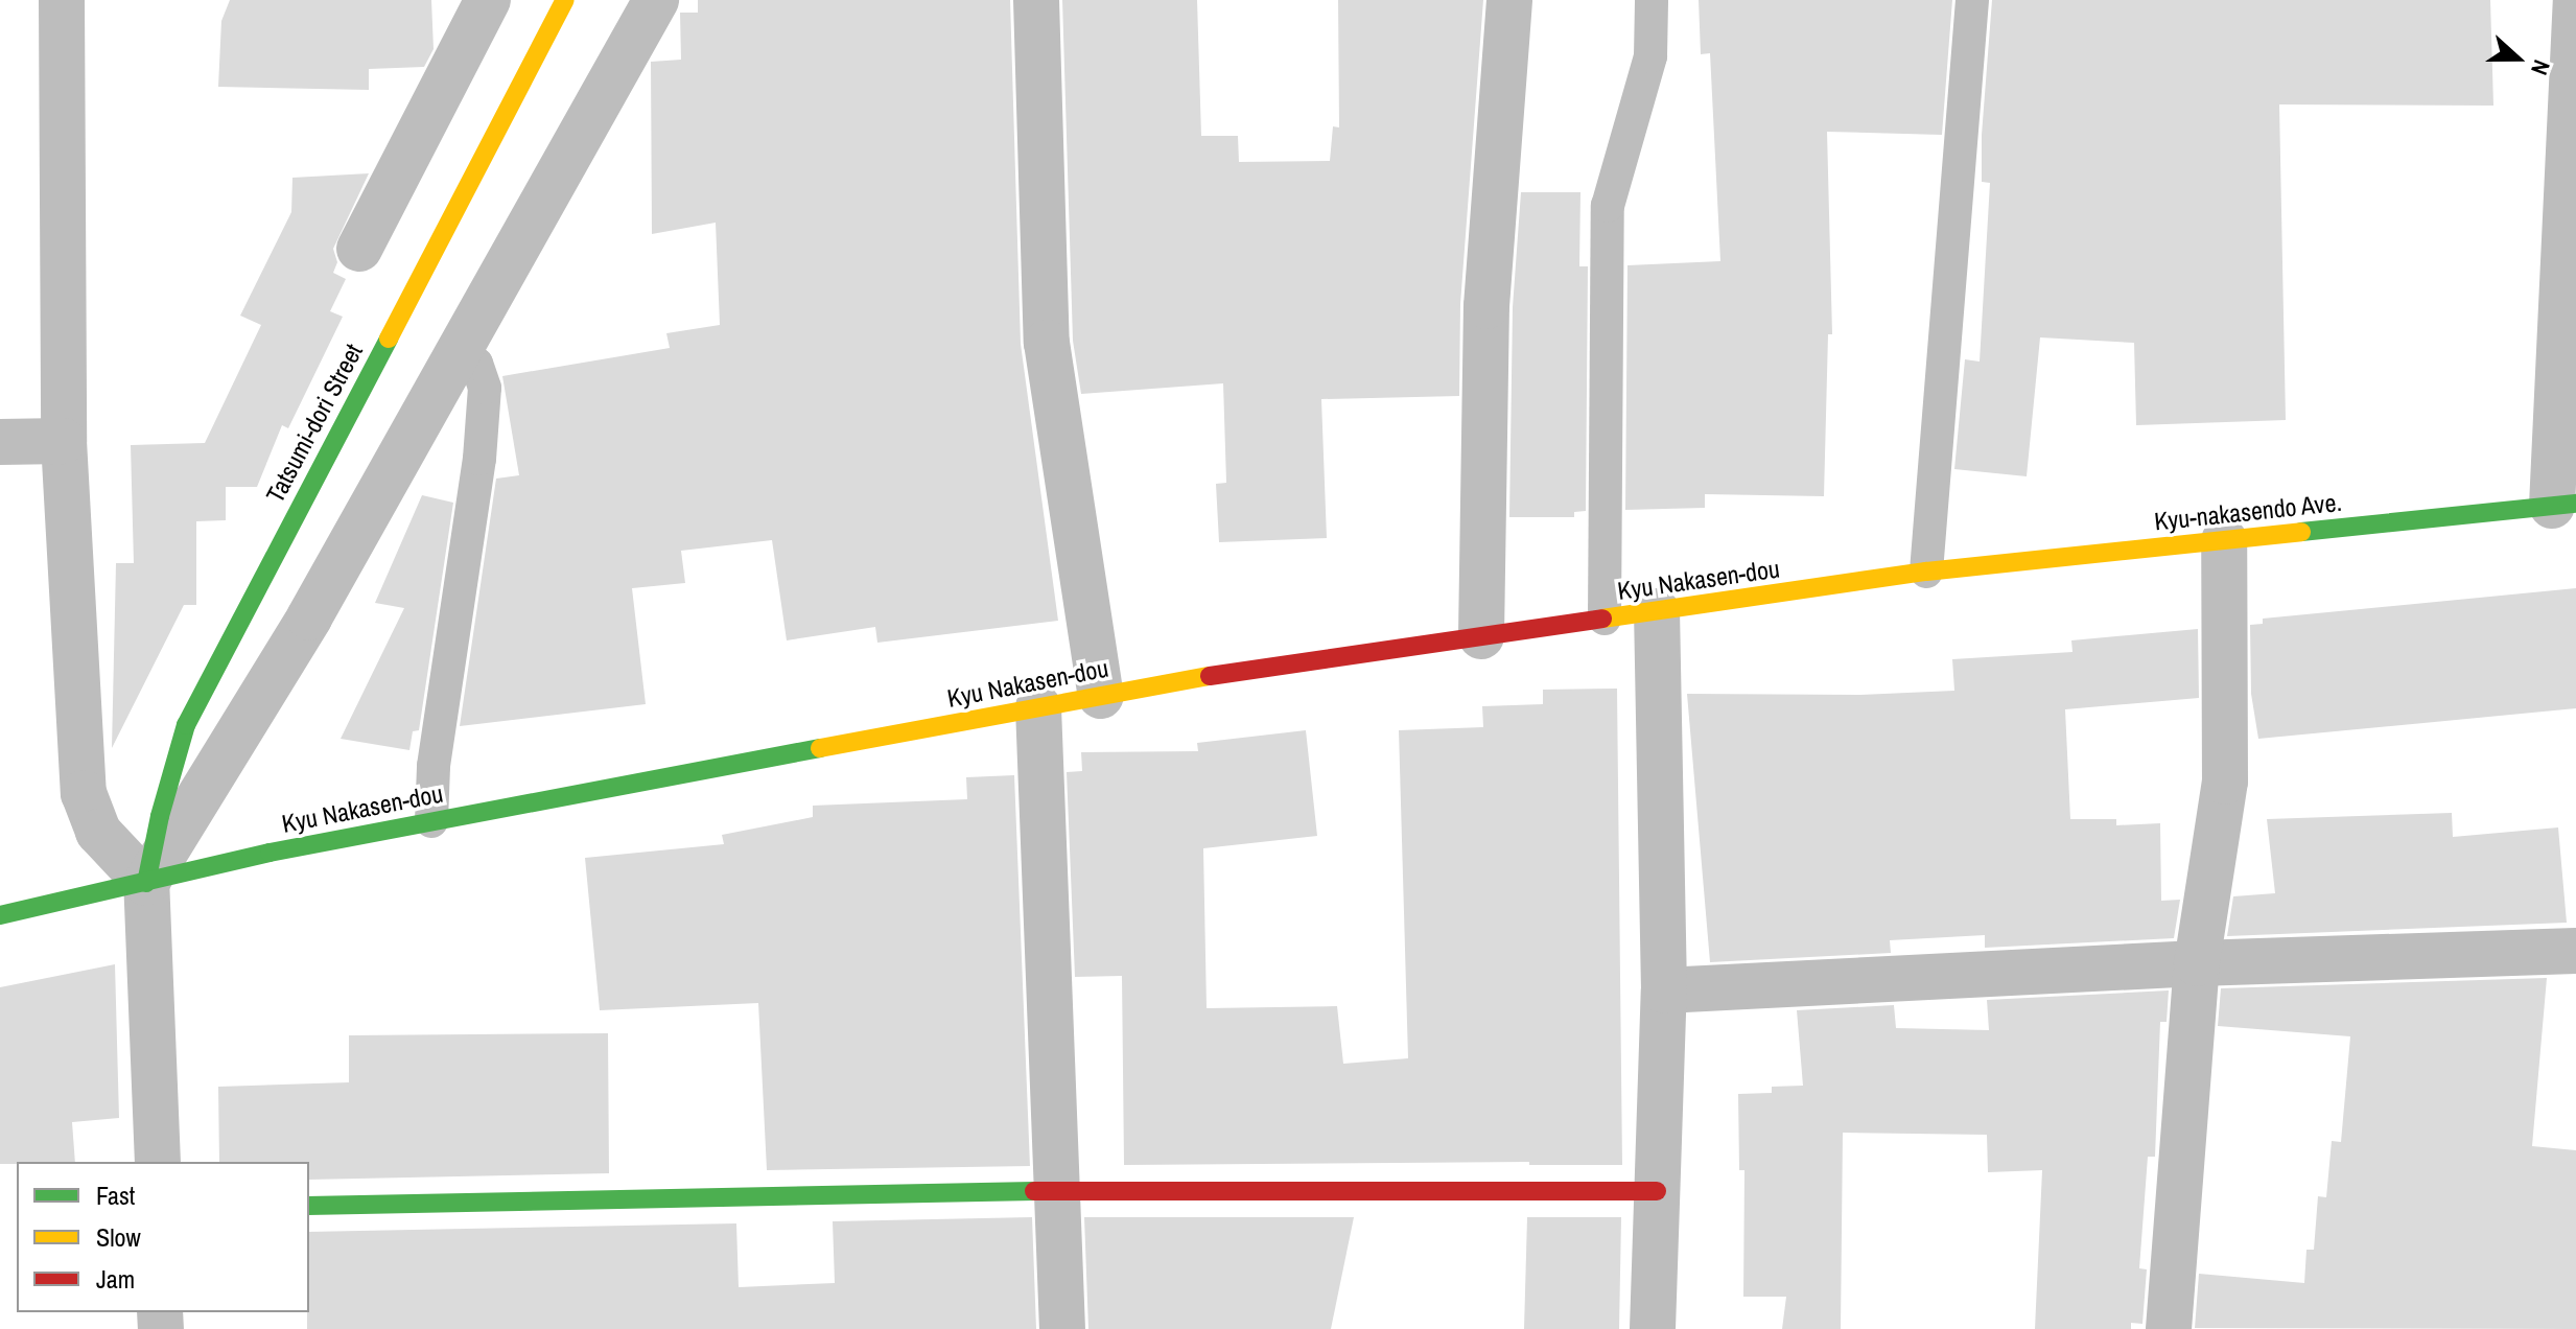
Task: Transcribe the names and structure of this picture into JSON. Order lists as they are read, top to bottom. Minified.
{"streets":{"main road":["Tatsumi-dori Street","Kyu-nakasendo Ave.","Kyu Nakasen-dou"]},"crossings":[["Tatsumi-dori Street","Kyu Nakasen-dou"],["Kyu-nakasendo Ave.","Kyu Nakasen-dou"]],"legend":["Fast","Slow","Jam"],"north":"right"}
